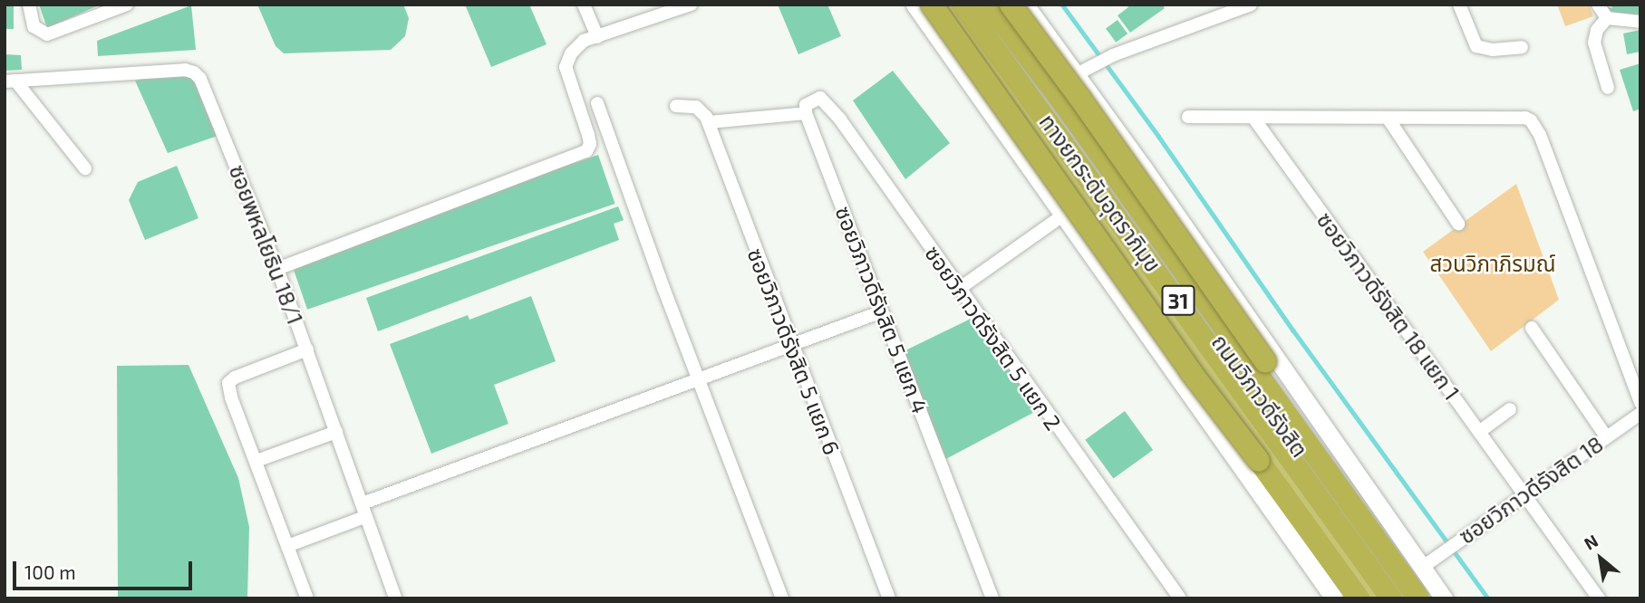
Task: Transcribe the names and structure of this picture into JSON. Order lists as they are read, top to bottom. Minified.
{"streets":{"highway":["ทางยกระดับอุตราภิมุข","31","ถนนวิภาวดีรังสิต"],"street":["ซอยพหลโยธิน 18/1","ซอยวิภาวดีรังสิต 18 แยก 1","ซอยวิภาวดีรังสิต 5 แยก 4","ซอยวิภาวดีรังสิต 5 แยก 2","ซอยวิภาวดีรังสิต 5 แยก 6","ซอยวิภาวดีรังสิต 18"]},"crossings":[["ทางยกระดับอุตราภิมุข","ถนนวิภาวดีรังสิต"],["ซอยวิภาวดีรังสิต 18 แยก 1","ซอยวิภาวดีรังสิต 18"],["ซอยวิภาวดีรังสิต 5 แยก 4","ซอยวิภาวดีรังสิต 5 แยก 2"],["ถนนวิภาวดีรังสิต","ซอยวิภาวดีรังสิต 18"]],"parks":["สวนวิภาภิรมณ์"],"scale_bar":"100 m","north":"top left"}
